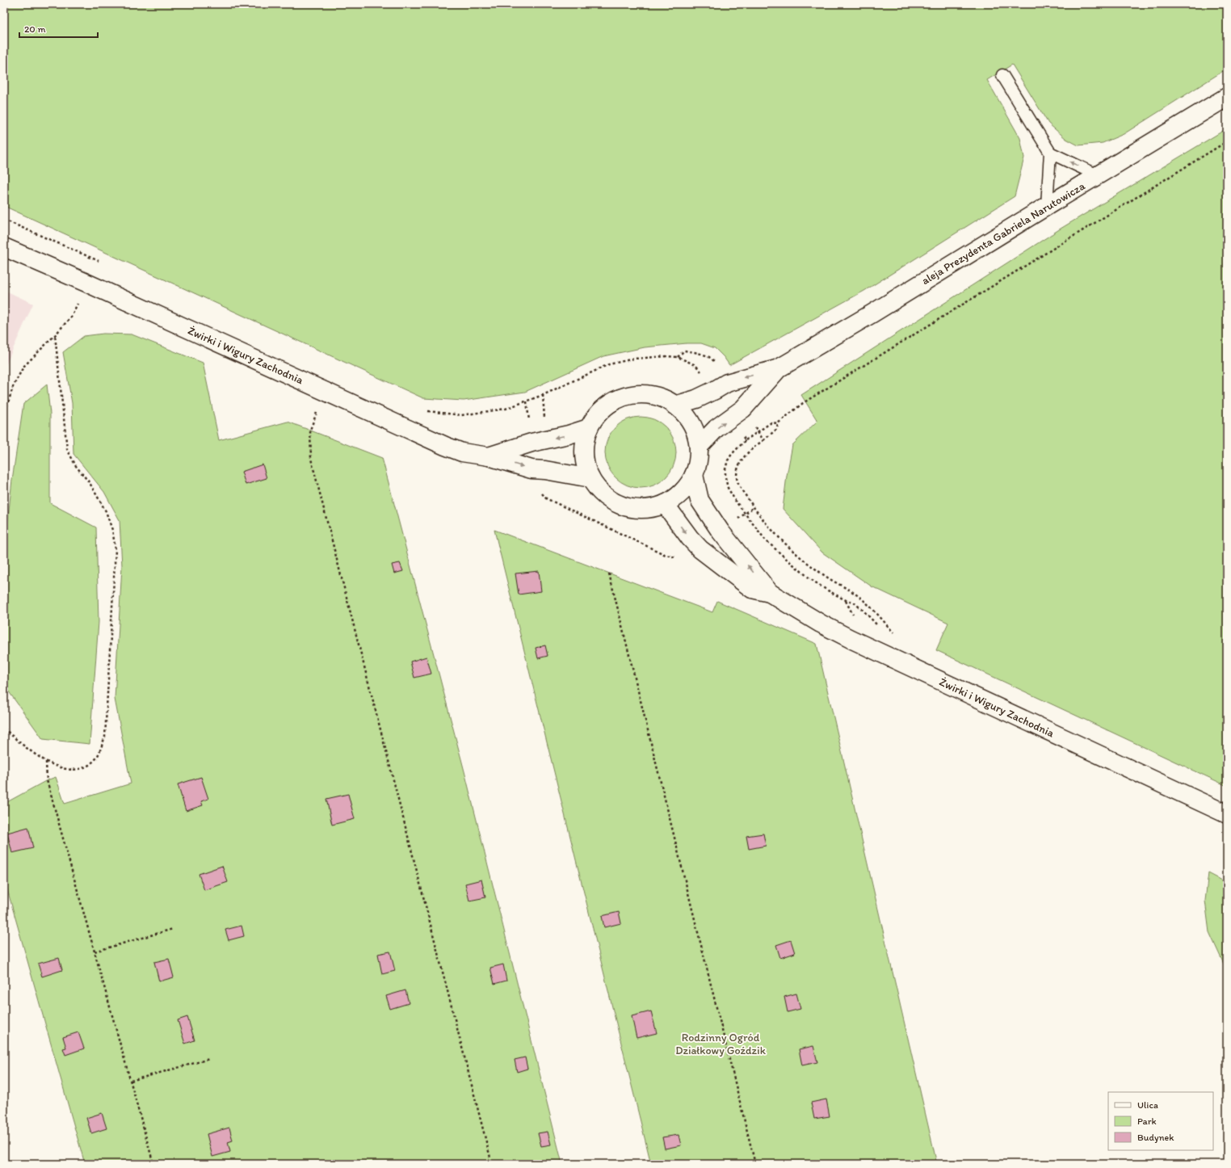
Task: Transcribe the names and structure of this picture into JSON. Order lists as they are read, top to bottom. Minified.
{"streets":{"street":["aleja Prezydenta Gabriela Narutowicza","Żwirki i Wigury Zachodnia"]},"crossings":[["aleja Prezydenta Gabriela Narutowicza","Żwirki i Wigury Zachodnia"]],"parks":["Rodzinny Ogród Działkowy Goździk"],"legend":["Ulica","Park","Budynek"],"scale_bar":"20 m"}
